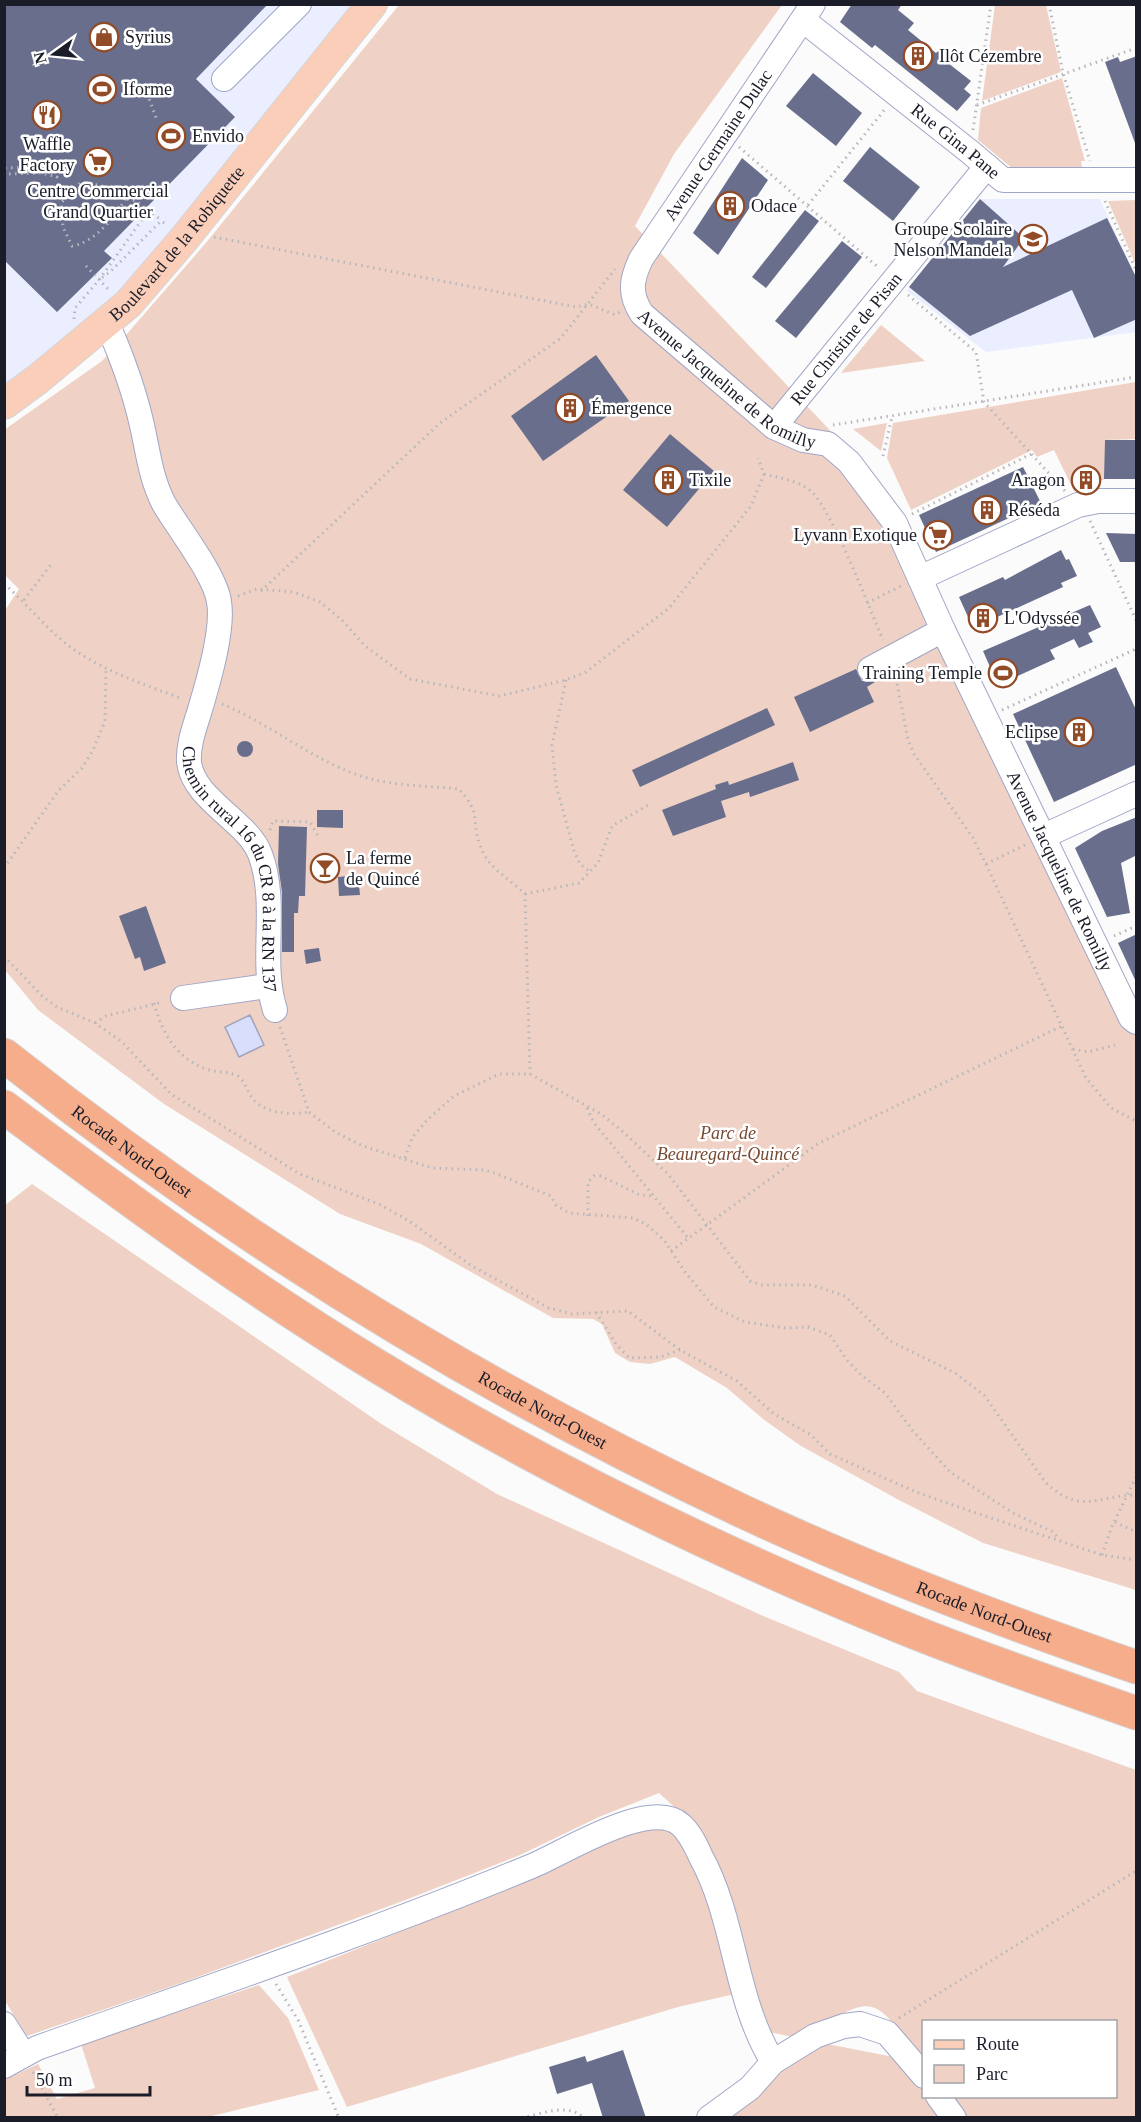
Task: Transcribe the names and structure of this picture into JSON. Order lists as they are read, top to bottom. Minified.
{"streets":{"highway":["Rocade Nord-Ouest"],"main road":["Boulevard de la Robiquette"],"street":["Rue Gina Pane","Avenue Germaine Dulac","Rue Christine de Pisan","Avenue Jacqueline de Romilly","Chemin rural 16 du CR 8 à la RN 137"]},"crossings":[["Rue Gina Pane","Avenue Germaine Dulac"],["Rue Gina Pane","Rue Christine de Pisan"],["Avenue Germaine Dulac","Avenue Jacqueline de Romilly"],["Boulevard de la Robiquette","Chemin rural 16 du CR 8 à la RN 137"],["Rue Christine de Pisan","Avenue Jacqueline de Romilly"]],"parks":["Parc de Beauregard-Quincé"],"places":{"shop":["Syrius"],"building":["Ilôt Cézembre","Odace","Émergence","Tixile","Aragon","Réséda","L'Odyssée","Eclipse"],"sports":["Iforme","Envido","Training Temple"],"restaurant":["Waffle Factory"],"supermarket":["Centre Commercial Grand Quartier","Lyvann Exotique"],"school or university":["Groupe Scolaire Nelson Mandela"],"bar":["La ferme de Quincé"]},"legend":["Route","Parc"],"scale_bar":"50 m","north":"left"}
